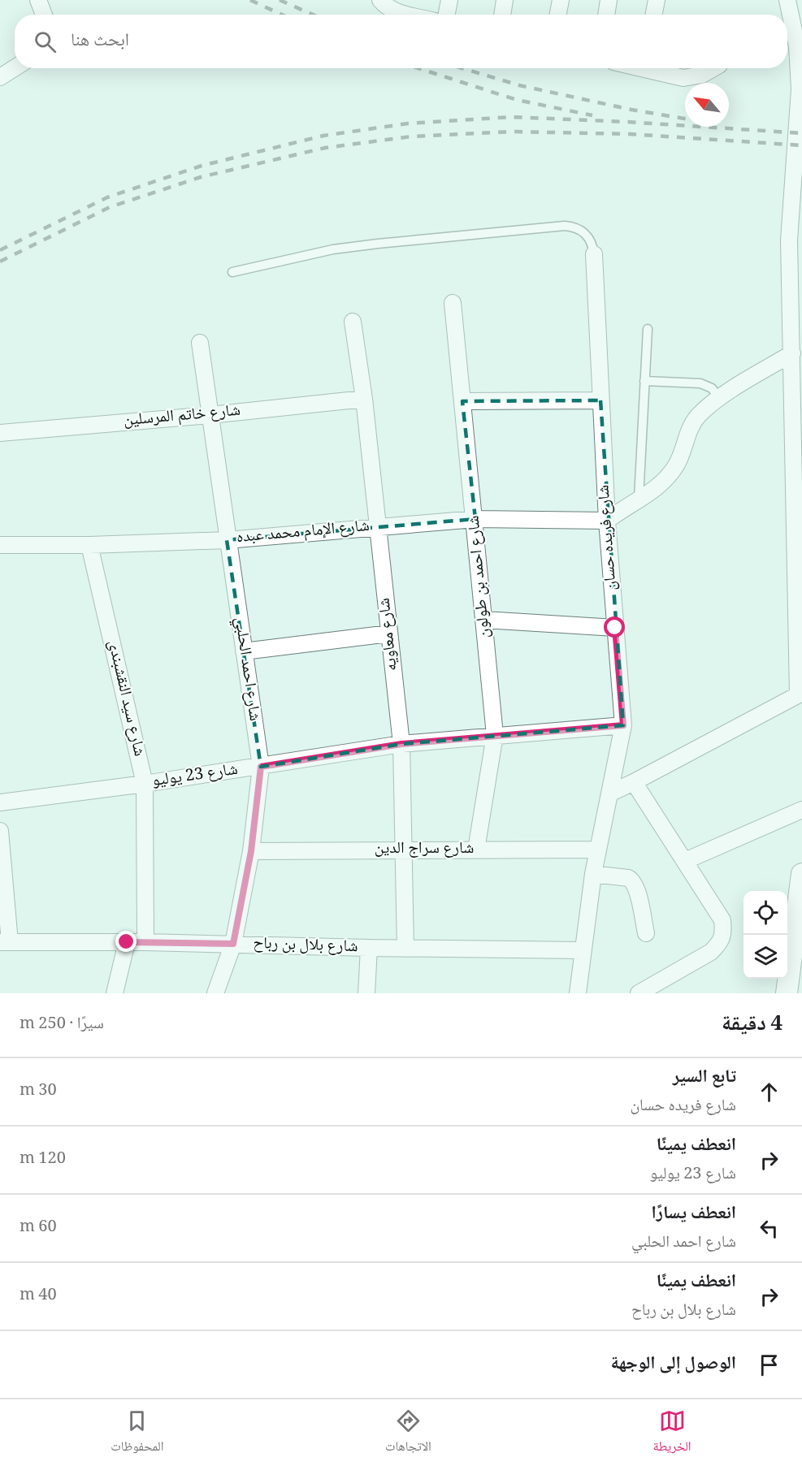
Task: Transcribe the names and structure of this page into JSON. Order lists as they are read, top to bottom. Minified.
{"streets":{"street":["شارع خاتم المرسلين","شارع الإمام محمد عبده","شارع فريده حسان","شارع احمد بن طولون","شارع معاويه","شارع احمد الحلبي","شارع سيد النقشبندى","شارع 23 يوليو","شارع سراج الدين","شارع بلال بن رباح"]},"crossings":[["شارع خاتم المرسلين","شارع معاويه"],["شارع خاتم المرسلين","شارع احمد الحلبي"],["شارع الإمام محمد عبده","شارع فريده حسان"],["شارع الإمام محمد عبده","شارع احمد بن طولون"],["شارع الإمام محمد عبده","شارع معاويه"],["شارع الإمام محمد عبده","شارع احمد الحلبي"],["شارع الإمام محمد عبده","شارع سيد النقشبندى"],["شارع فريده حسان","شارع 23 يوليو"],["شارع فريده حسان","شارع سراج الدين"],["شارع فريده حسان","شارع بلال بن رباح"],["شارع احمد بن طولون","شارع 23 يوليو"],["شارع احمد بن طولون","شارع سراج الدين"],["شارع معاويه","شارع 23 يوليو"],["شارع معاويه","شارع سراج الدين"],["شارع معاويه","شارع بلال بن رباح"],["شارع احمد الحلبي","شارع 23 يوليو"],["شارع احمد الحلبي","شارع سراج الدين"],["شارع احمد الحلبي","شارع بلال بن رباح"],["شارع سيد النقشبندى","شارع 23 يوليو"],["شارع سيد النقشبندى","شارع بلال بن رباح"]],"north":"top left","page":{"search":"ابحث هنا","heading":["4 دقيقة","سيرًا · 250 m"],"list":[["تابع السير","شارع فريده حسان","30 m"],["انعطف يمينًا","شارع 23 يوليو","120 m"],["انعطف يسارًا","شارع احمد الحلبي","60 m"],["انعطف يمينًا","شارع بلال بن رباح","40 m"],"الوصول إلى الوجهة"],"nav":["الخريطة","الاتجاهات","المحفوظات"]}}
